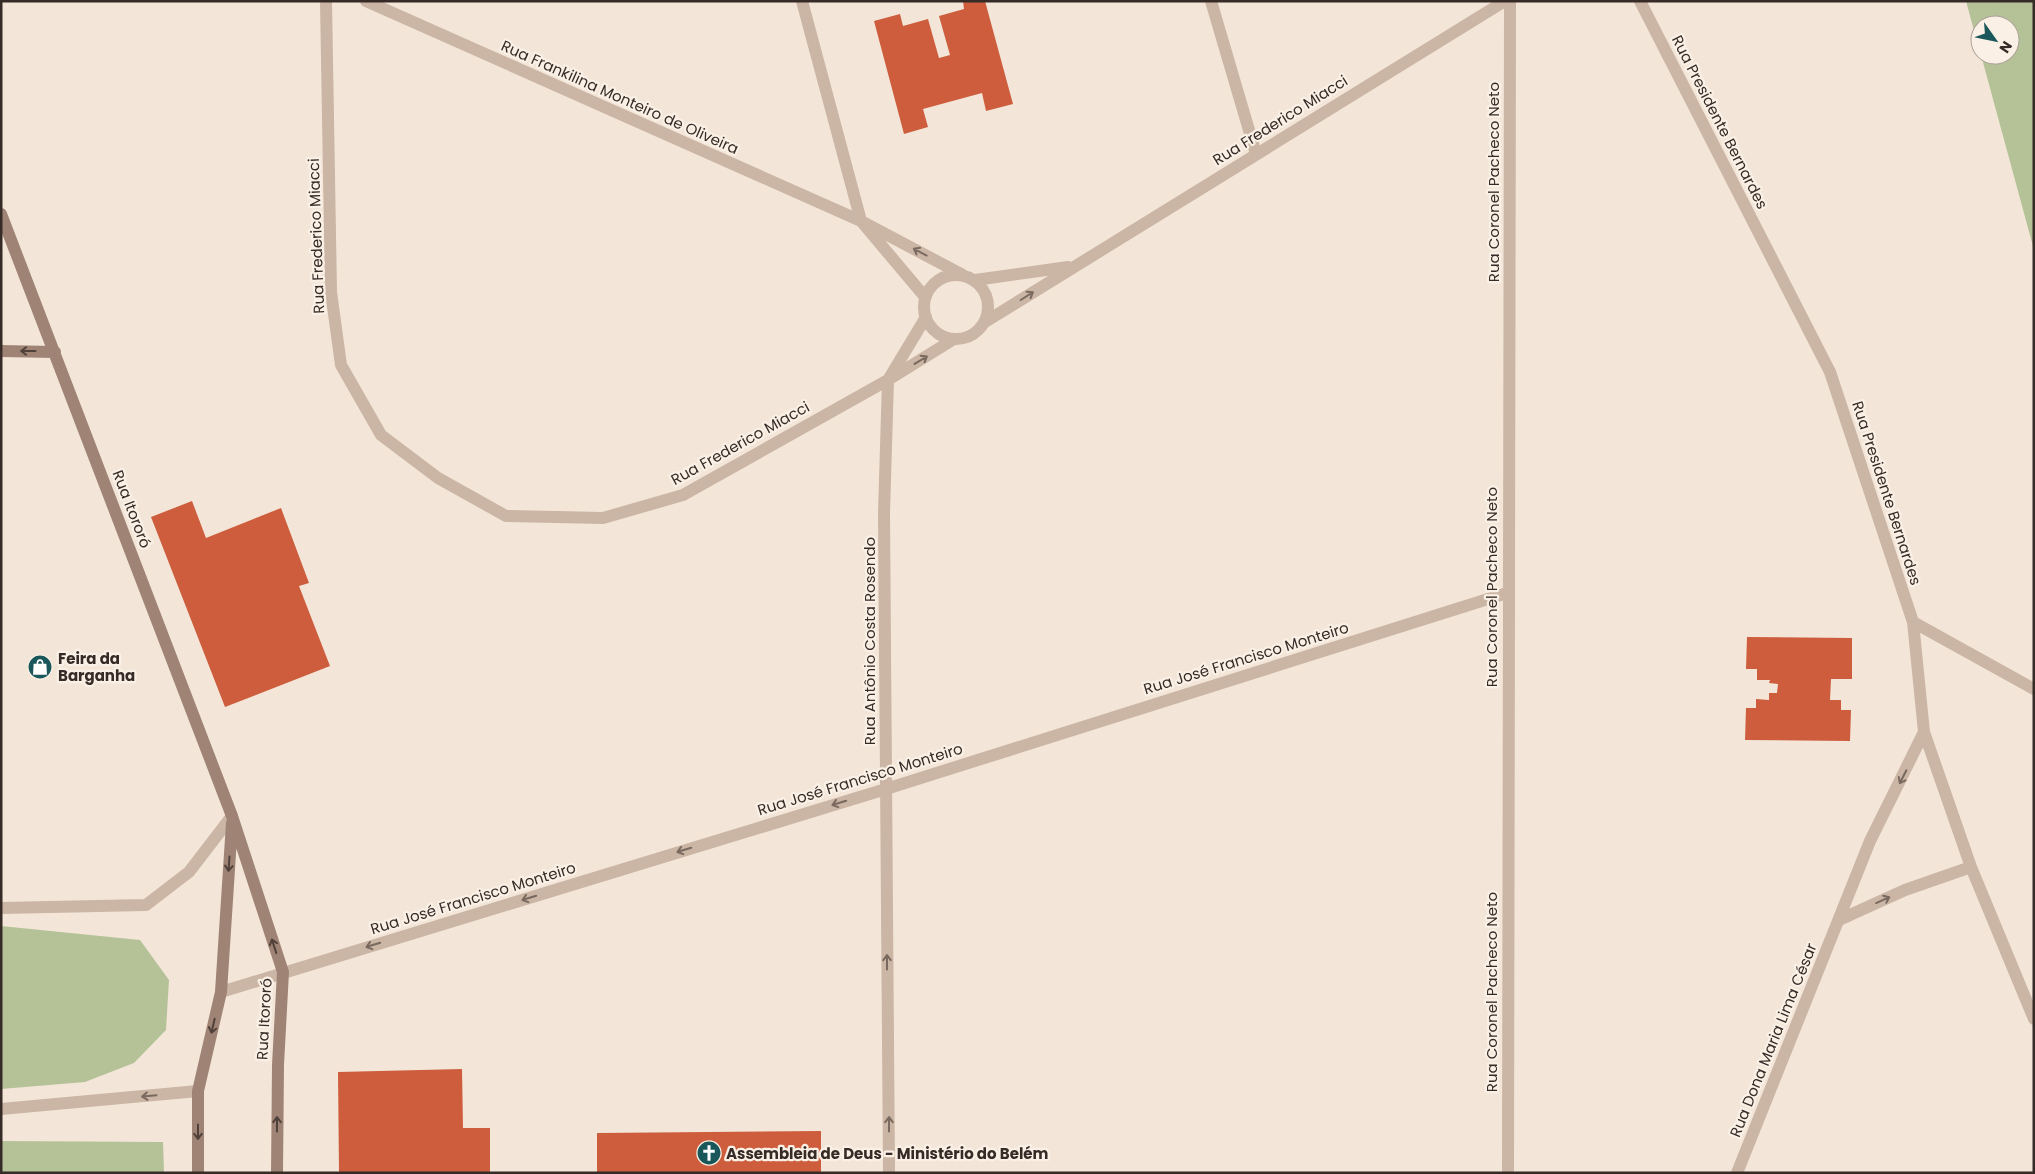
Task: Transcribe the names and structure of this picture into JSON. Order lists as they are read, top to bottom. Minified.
{"streets":{"street":["Rua Frankilina Monteiro de Oliveira","Rua Frederico Miacci","Rua Presidente Bernardes","Rua Coronel Pacheco Neto","Rua Itororó","Rua Antônio Costa Rosendo","Rua José Francisco Monteiro","Rua Dona Maria Lima César"]},"crossings":[["Rua Frankilina Monteiro de Oliveira","Rua Frederico Miacci"],["Rua Frederico Miacci","Rua Antônio Costa Rosendo"],["Rua Presidente Bernardes","Rua Dona Maria Lima César"],["Rua Coronel Pacheco Neto","Rua José Francisco Monteiro"],["Rua Itororó","Rua José Francisco Monteiro"],["Rua Antônio Costa Rosendo","Rua José Francisco Monteiro"]],"one_way":["Rua Antônio Costa Rosendo","Rua José Francisco Monteiro","Rua Dona Maria Lima César"],"places":{"shop":["Feira da Barganha"],"church":["Assembleia de Deus - Ministério do Belém"]},"north":"bottom right"}
